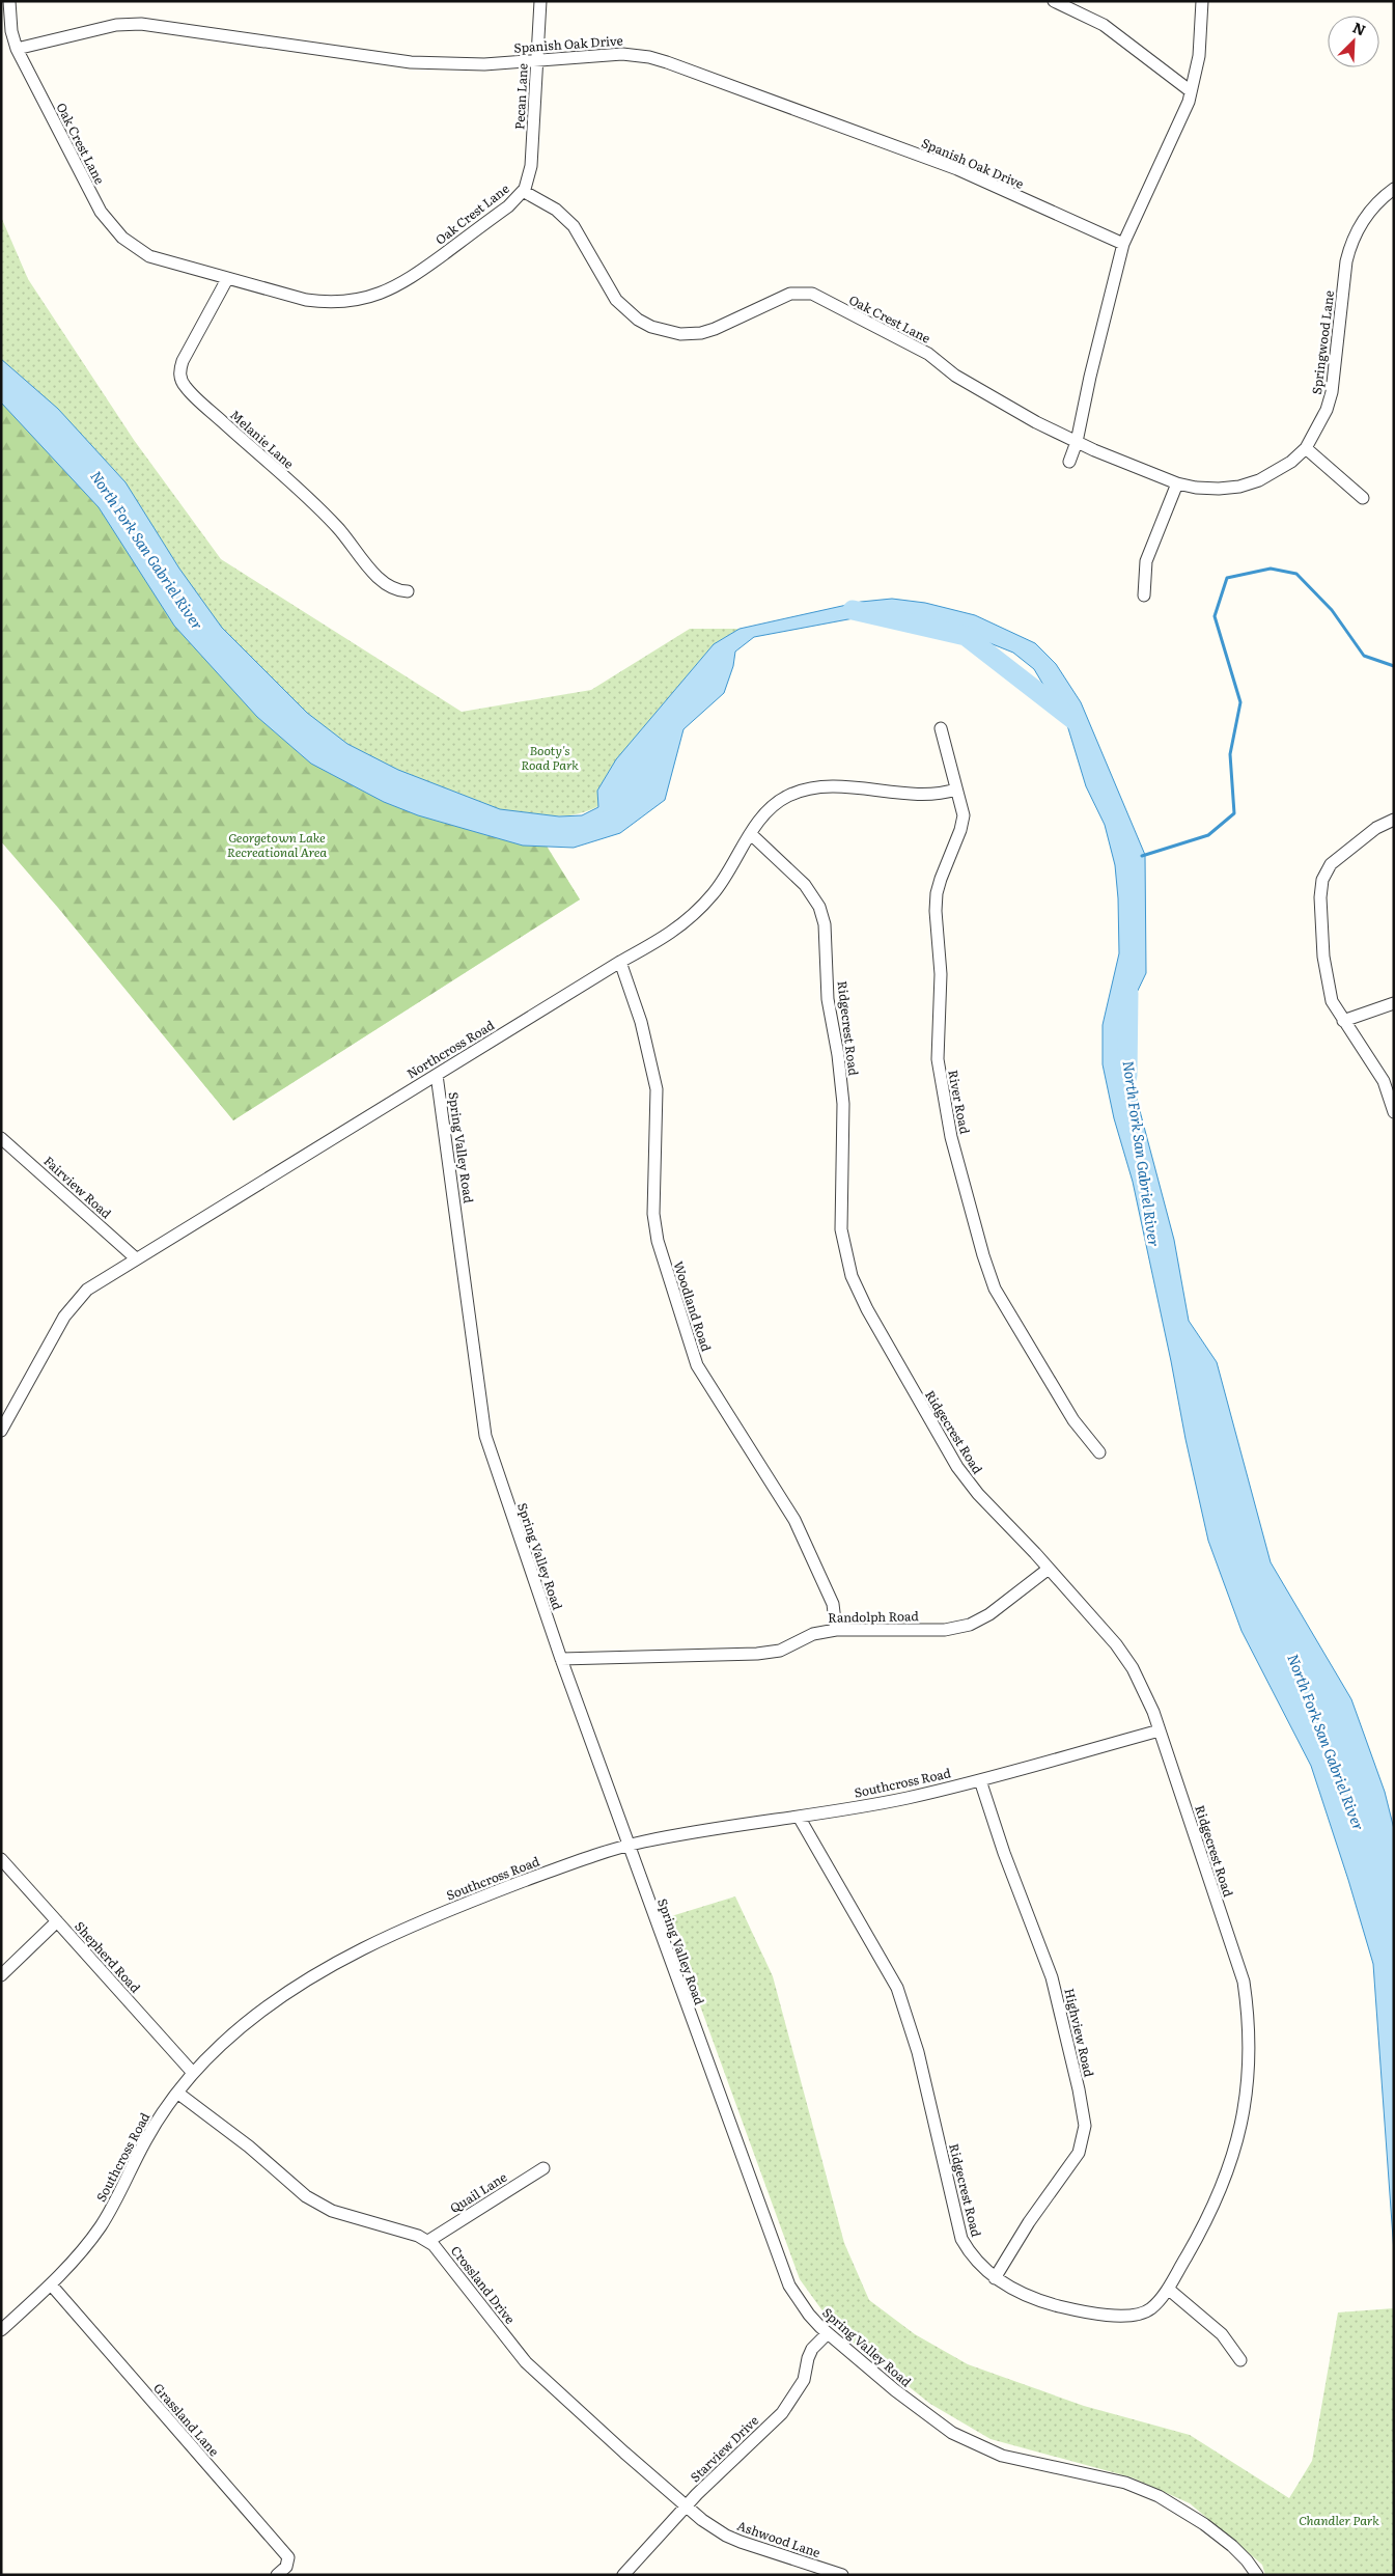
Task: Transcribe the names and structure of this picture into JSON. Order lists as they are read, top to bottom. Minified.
{"streets":{"street":["Spanish Oak Drive","Pecan Lane","Oak Crest Lane","Springwood Lane","Melanie Lane","Ridgecrest Road","Northcross Road","River Road","Spring Valley Road","Fairview Road","Woodland Road","Randolph Road","Southcross Road","Shepherd Road","Highview Road","Quail Lane","Crossland Drive","Grassland Lane","Starview Drive","Ashwood Lane"]},"crossings":[["Spanish Oak Drive","Pecan Lane"],["Spanish Oak Drive","Oak Crest Lane"],["Pecan Lane","Oak Crest Lane"],["Oak Crest Lane","Springwood Lane"],["Oak Crest Lane","Melanie Lane"],["Ridgecrest Road","Northcross Road"],["Ridgecrest Road","Randolph Road"],["Ridgecrest Road","Southcross Road"],["Ridgecrest Road","Highview Road"],["Northcross Road","River Road"],["Northcross Road","Spring Valley Road"],["Northcross Road","Fairview Road"],["Northcross Road","Woodland Road"],["Spring Valley Road","Randolph Road"],["Spring Valley Road","Southcross Road"],["Spring Valley Road","Starview Drive"],["Woodland Road","Randolph Road"],["Southcross Road","Shepherd Road"],["Southcross Road","Highview Road"],["Southcross Road","Crossland Drive"],["Southcross Road","Grassland Lane"],["Quail Lane","Crossland Drive"],["Crossland Drive","Starview Drive"],["Crossland Drive","Ashwood Lane"],["Starview Drive","Ashwood Lane"]],"water":["North Fork San Gabriel River"],"parks":["Booty's Road Park","Georgetown Lake Recreational Area","Chandler Park"],"north":"top right"}
